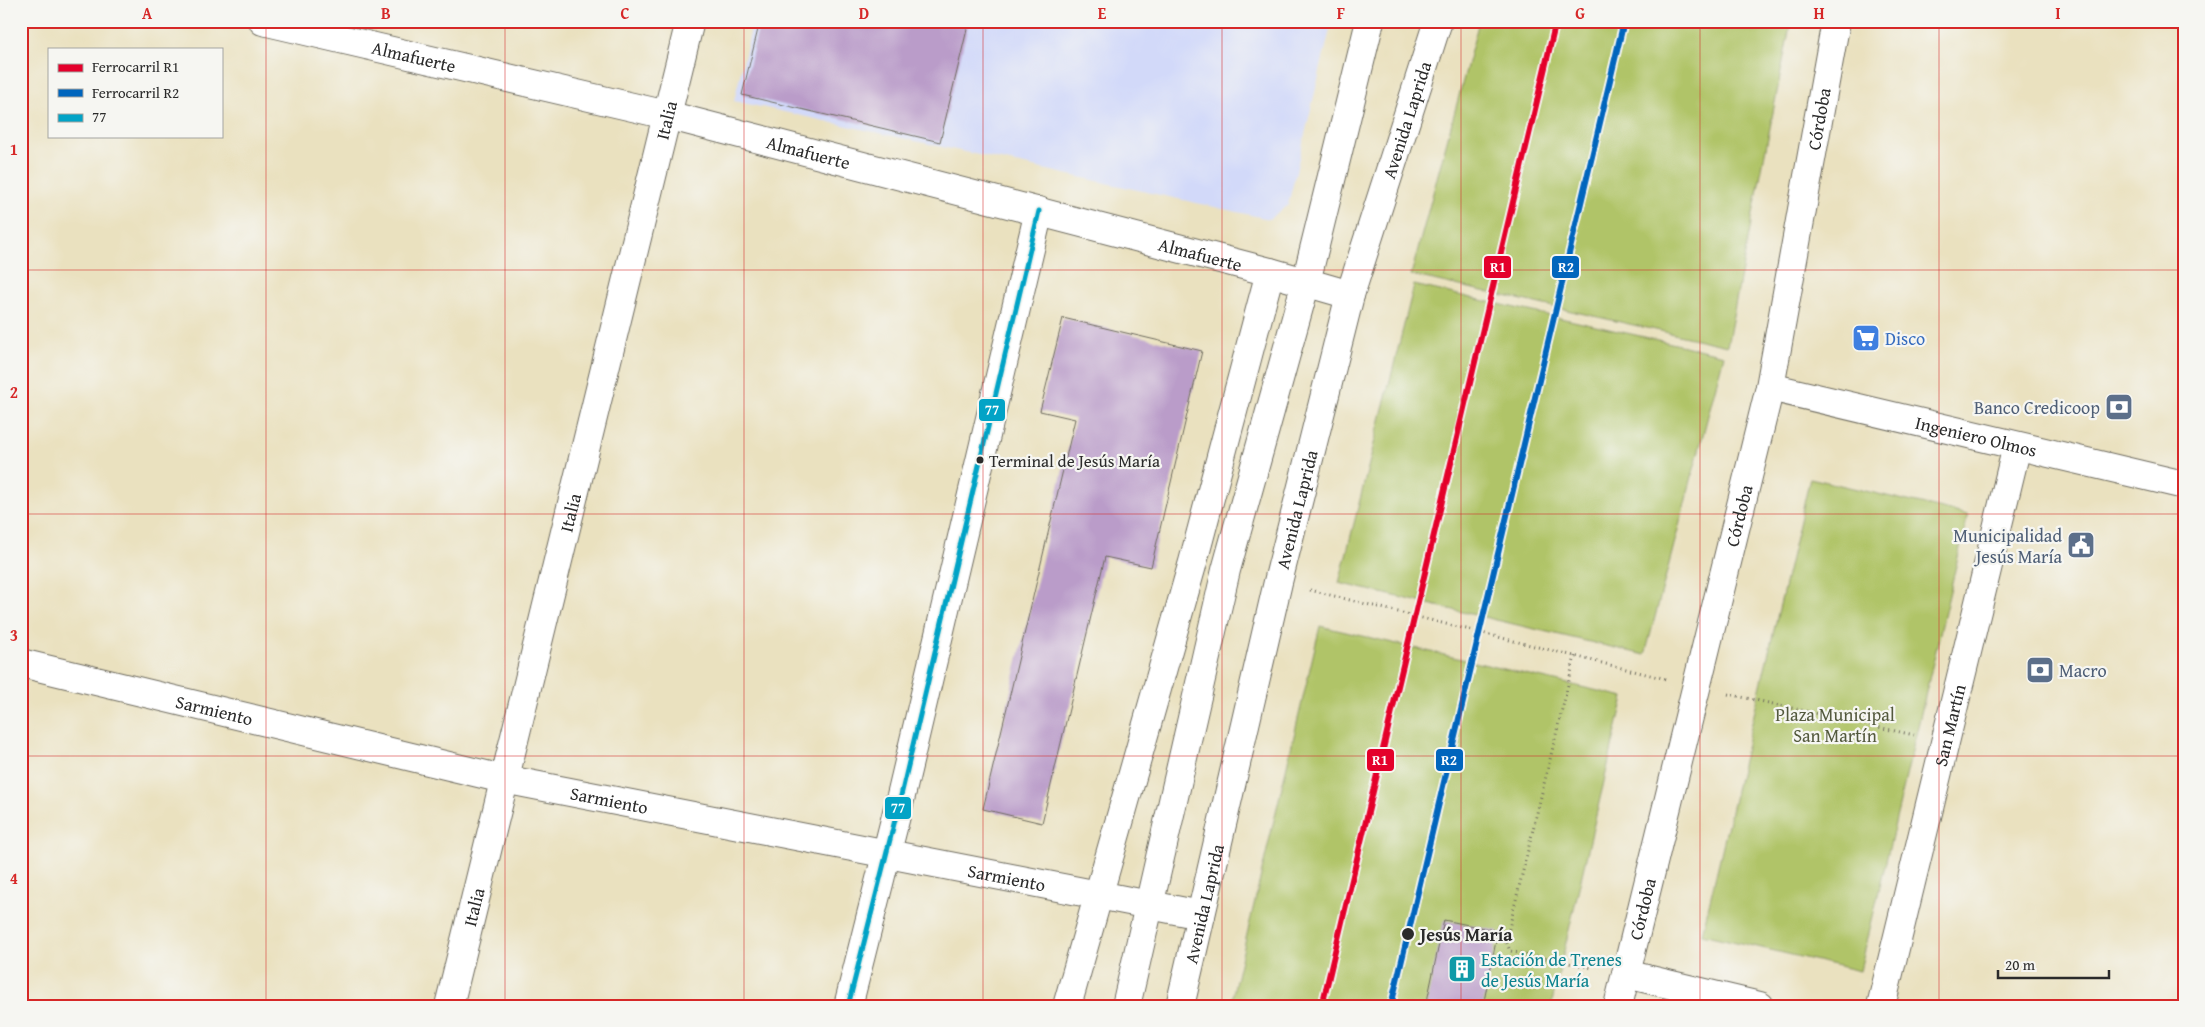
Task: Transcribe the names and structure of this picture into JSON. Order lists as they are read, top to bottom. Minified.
{"streets":{"street":["Almafuerte","Córdoba","Italia","Avenida Laprida","Ingeniero Olmos","Sarmiento","San Martín"]},"crossings":[["Almafuerte","Italia"],["Almafuerte","Avenida Laprida"],["Córdoba","Ingeniero Olmos"],["Italia","Sarmiento"],["Avenida Laprida","Sarmiento"],["Ingeniero Olmos","San Martín"]],"parks":["Plaza Municipal San Martín"],"places":{"supermarket":["Disco"],"bank":["Banco Credicoop","Macro"],"other":["Terminal de Jesús María","Jesús María"],"public building":["Municipalidad Jesús María"],"building":["Estación de Trenes de Jesús María"]},"lines":["rail line R1","rail line R2","transit line 77"],"legend":["Ferrocarril R1","Ferrocarril R2","77"],"scale_bar":"20 m","grid":{"columns":["A","B","C","D","E","F","G","H","I"],"rows":["1","2","3","4"]}}
